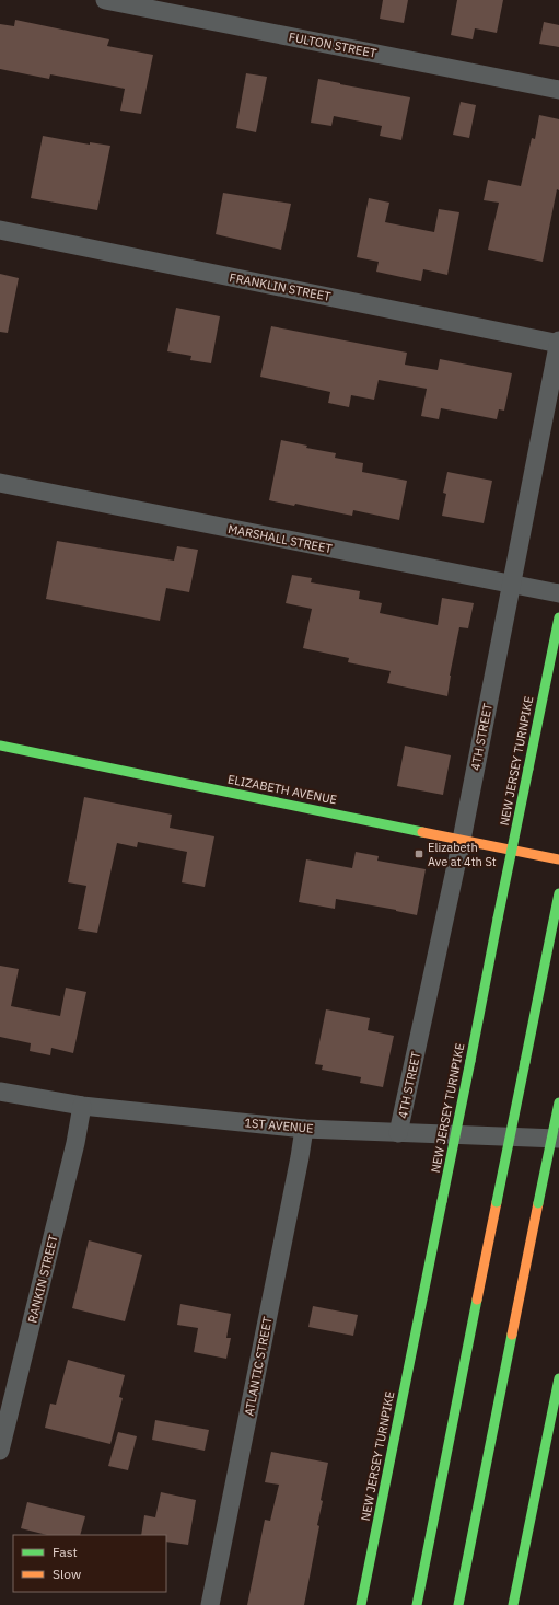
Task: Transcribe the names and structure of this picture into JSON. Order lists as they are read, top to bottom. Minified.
{"streets":{"main road":["NEW JERSEY TURNPIKE","ELIZABETH AVENUE"],"street":["FULTON STREET","FRANKLIN STREET","MARSHALL STREET","4TH STREET","1ST AVENUE","RANKIN STREET","ATLANTIC STREET"]},"crossings":[["FRANKLIN STREET","4TH STREET"],["MARSHALL STREET","4TH STREET"],["4TH STREET","ELIZABETH AVENUE"],["4TH STREET","1ST AVENUE"],["1ST AVENUE","RANKIN STREET"],["1ST AVENUE","ATLANTIC STREET"]],"places":{"transit":["Elizabeth Ave at 4th St"]},"legend":["Fast","Slow"]}
